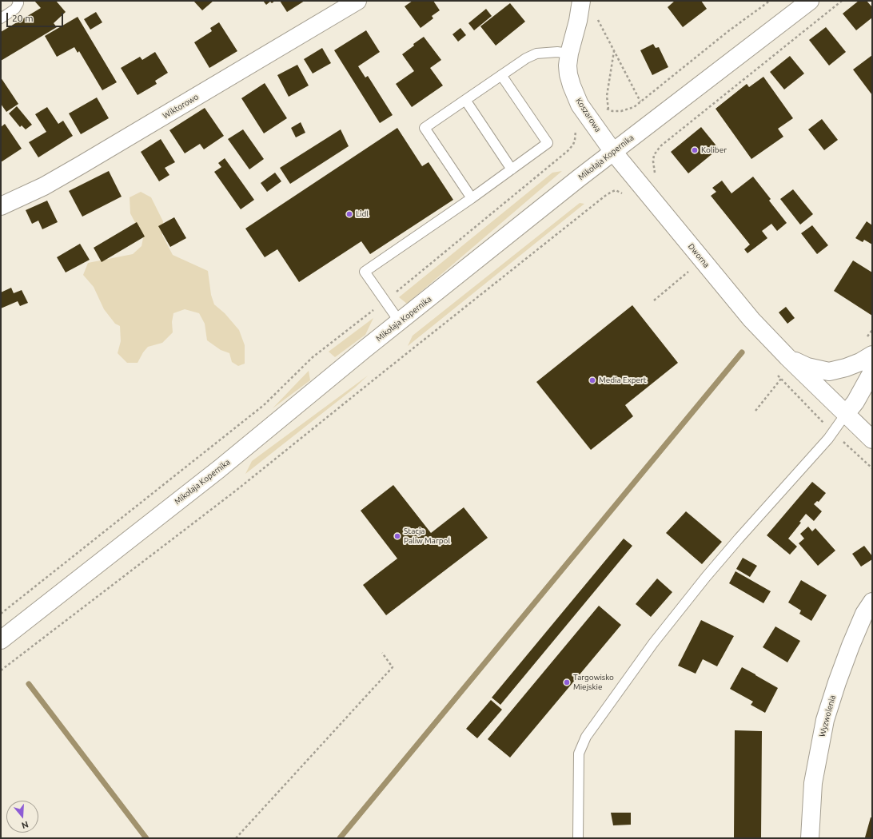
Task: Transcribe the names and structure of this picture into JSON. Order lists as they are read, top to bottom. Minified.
{"streets":{"street":["Wiktorowo","Koszarowa","Mikołaja Kopernika","Dworna","Wyzwolenia"]},"crossings":[["Koszarowa","Mikołaja Kopernika"],["Koszarowa","Dworna"],["Mikołaja Kopernika","Dworna"]],"places":["Koliber","Lidl","Media Expert","Stacja Paliw Marpol","Targowisko Miejskie"],"scale_bar":"20 m","north":"bottom"}
